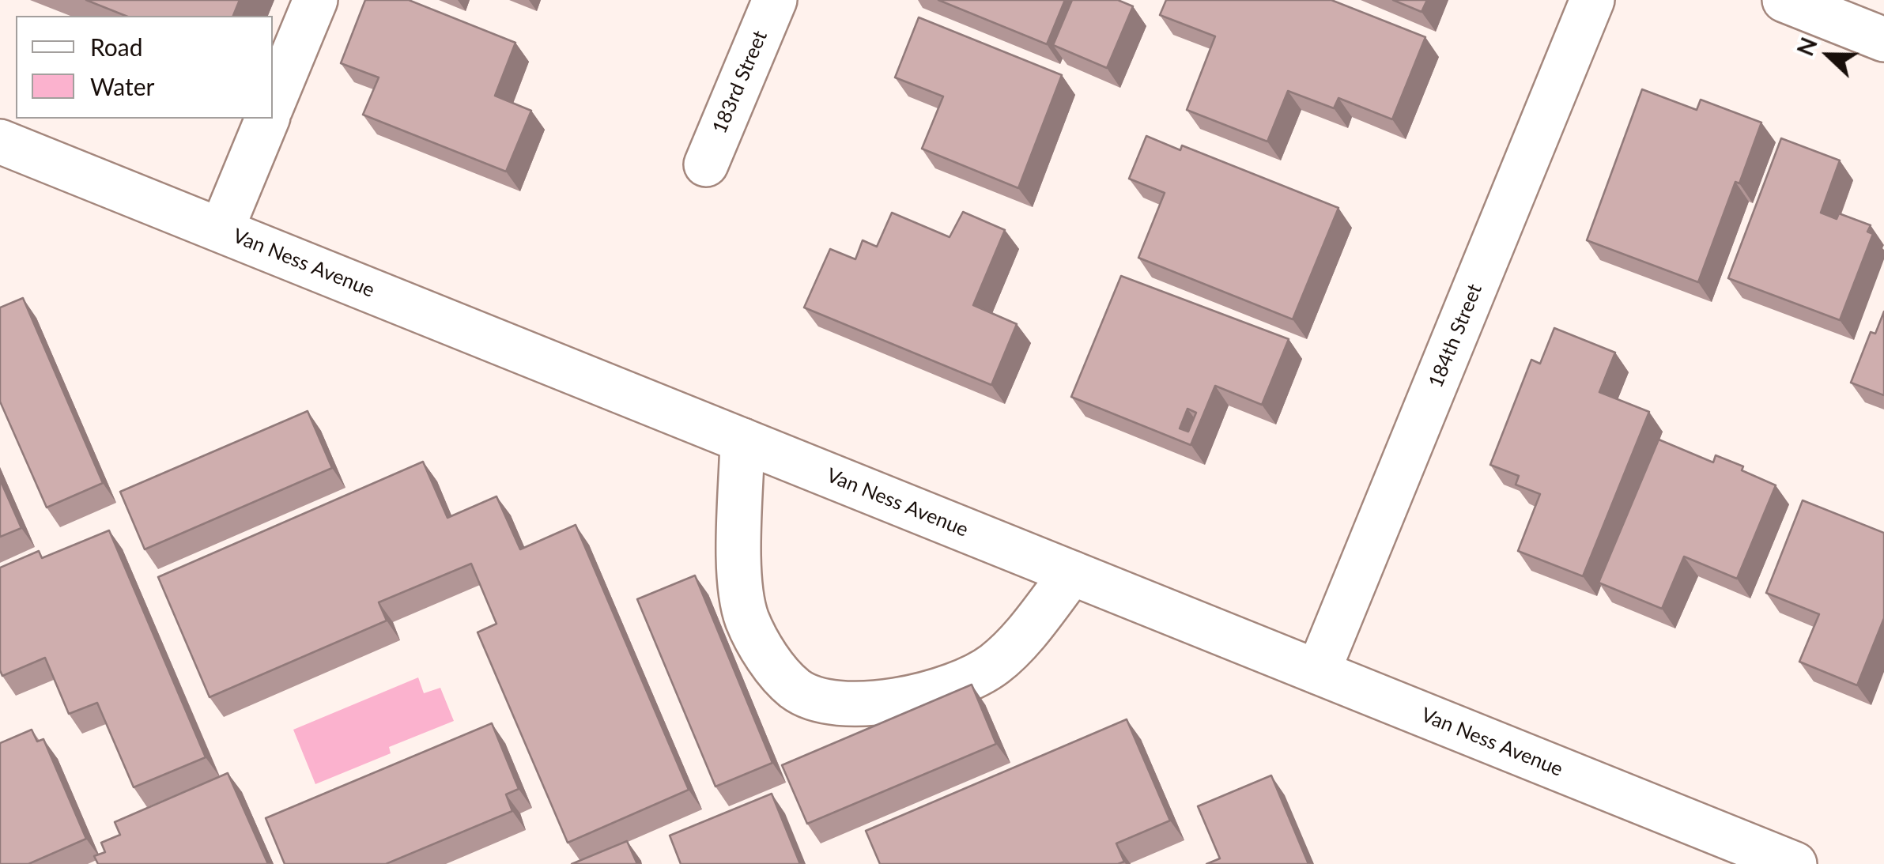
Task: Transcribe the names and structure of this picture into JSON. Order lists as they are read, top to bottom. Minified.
{"streets":{"main road":["183rd Street","Van Ness Avenue","184th Street"]},"crossings":[["Van Ness Avenue","184th Street"]],"legend":["Road","Water"],"north":"left"}
